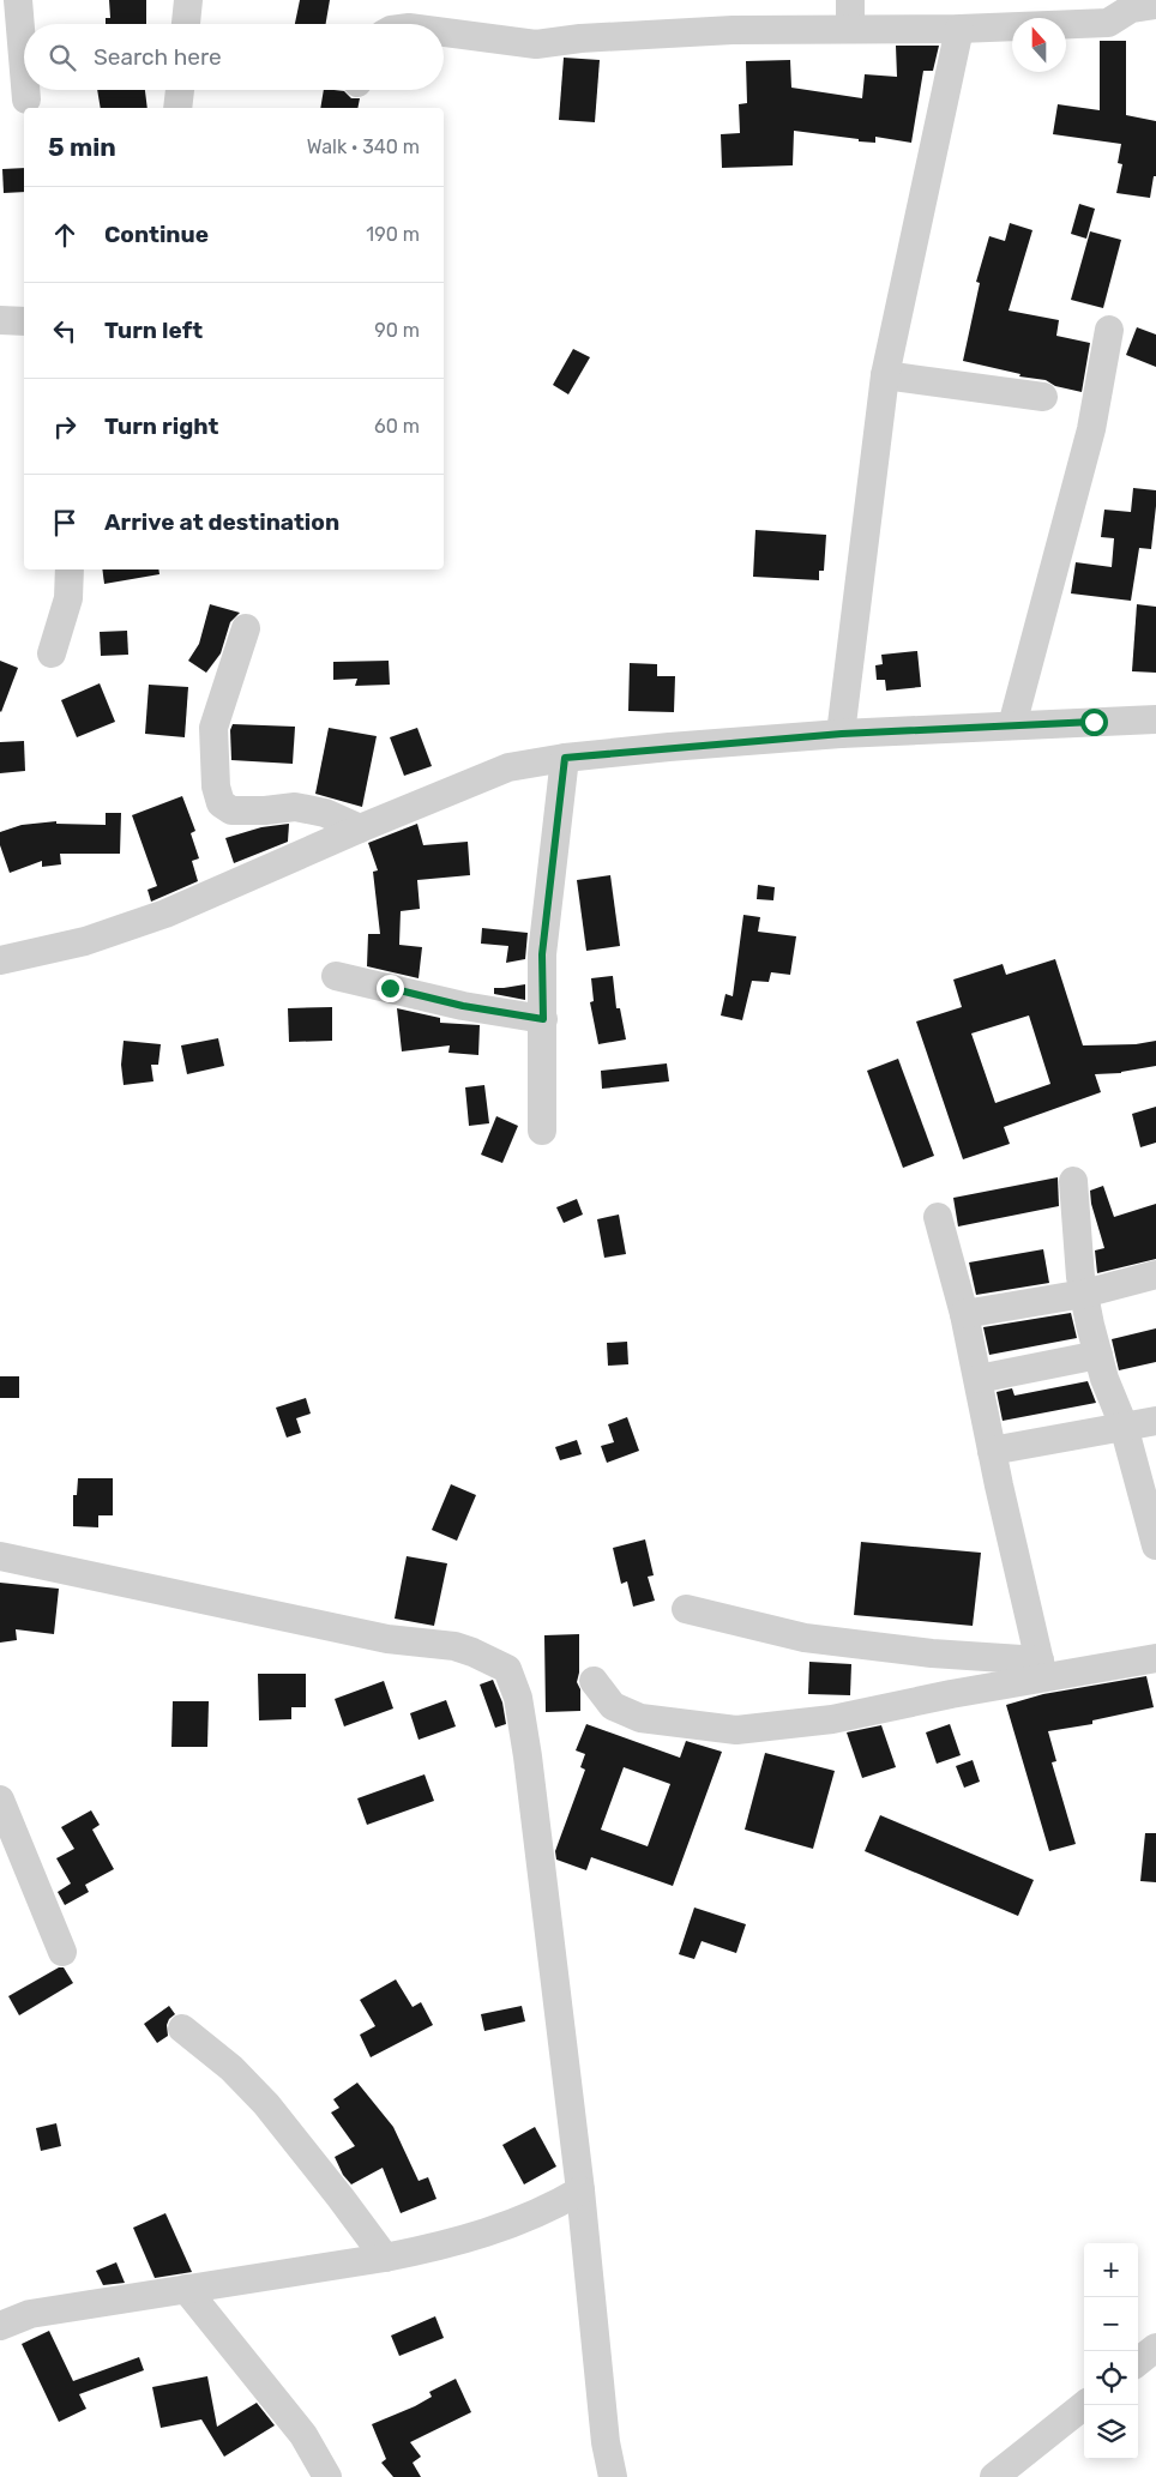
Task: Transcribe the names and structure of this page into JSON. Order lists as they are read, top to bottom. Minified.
{"north":"top","page":{"search":"Search here","heading":["5 min","Walk · 340 m"],"list":[["Continue","190 m"],["Turn left","90 m"],["Turn right","60 m"],"Arrive at destination"],"map_buttons":["+","−"]}}
